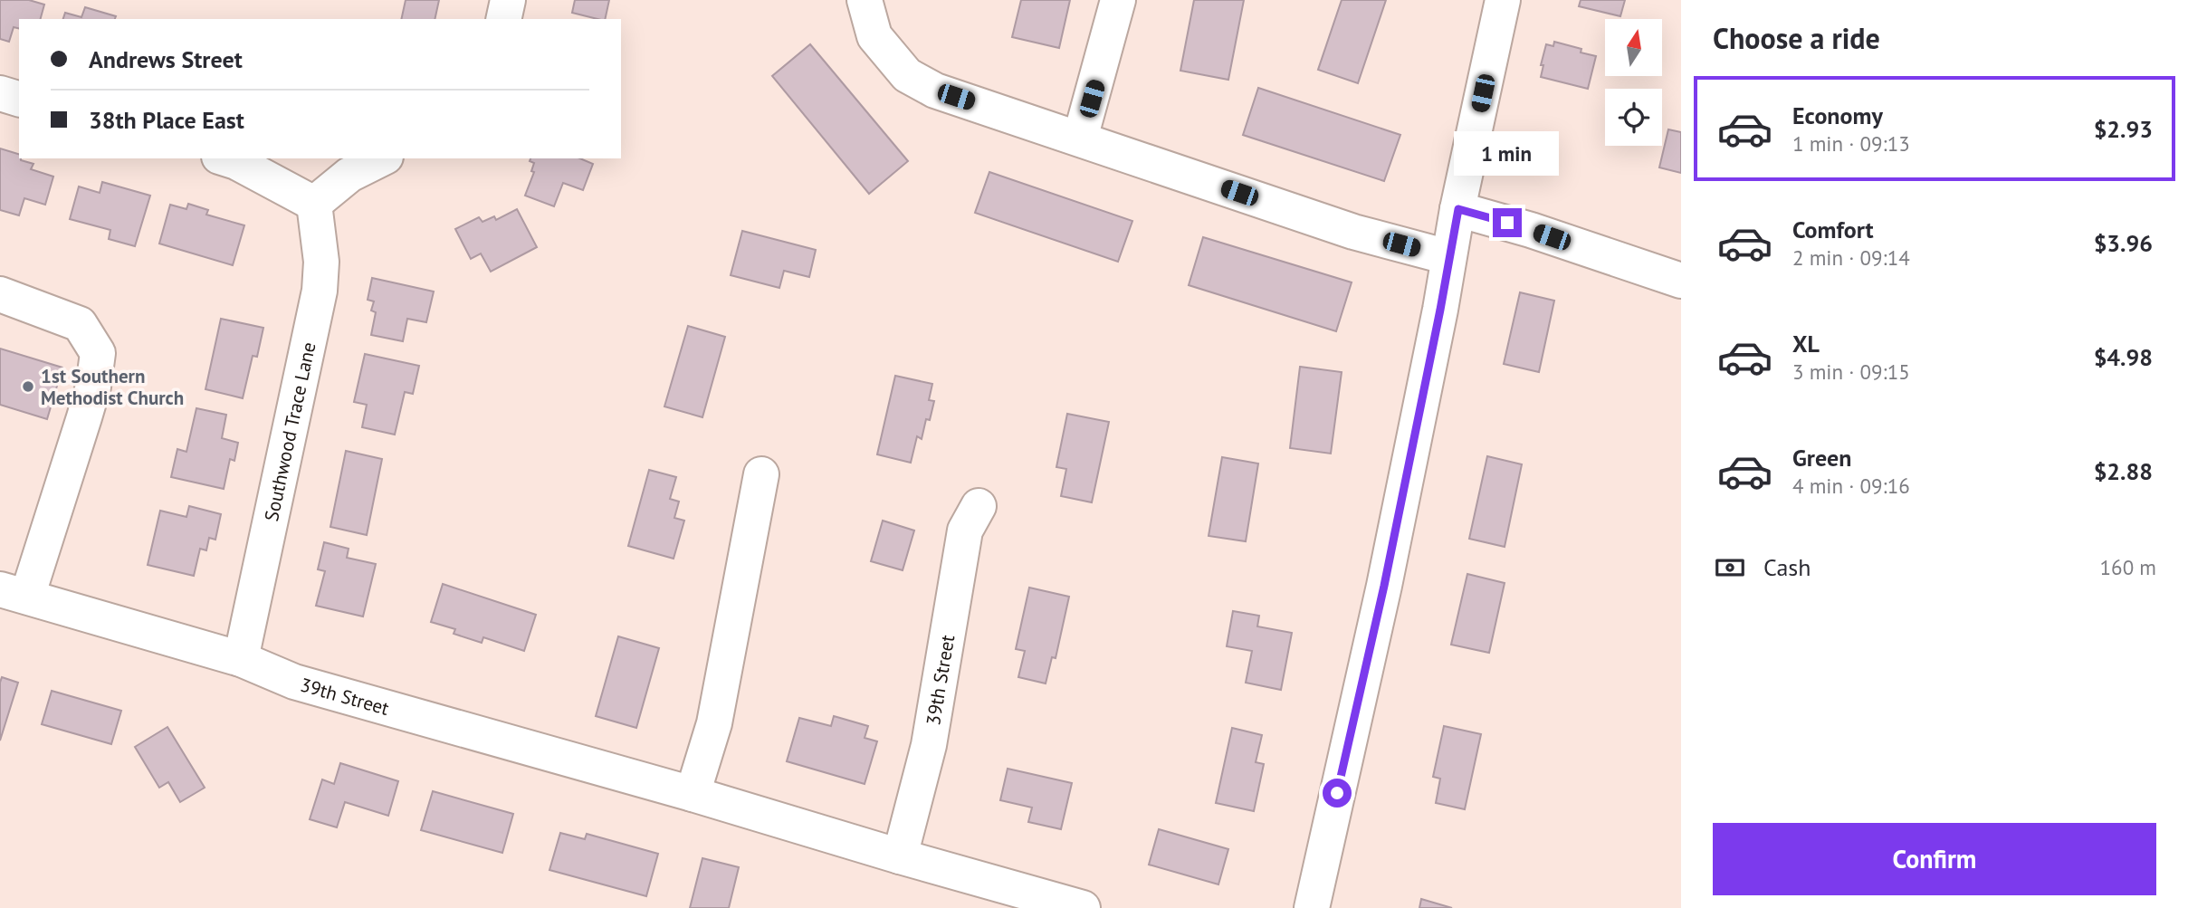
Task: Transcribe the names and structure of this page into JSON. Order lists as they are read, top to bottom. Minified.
{"streets":{"street":["Southwood Trace Lane","39th Street"]},"crossings":[["Southwood Trace Lane","39th Street"]],"places":["1st Southern Methodist Church"],"north":"top","page":{"heading":"Choose a ride","banner":["Andrews Street","38th Place East"],"list":[{"name":"Economy","note":"1 min · 09:13","value":"$2.93"},{"name":"Comfort","note":"2 min · 09:14","value":"$3.96"},{"name":"XL","note":"3 min · 09:15","value":"$4.98"},{"name":"Green","note":"4 min · 09:16","value":"$2.88"}],"bubble":"1 min","pay":["Cash","160 m"],"buttons":"Confirm"}}
